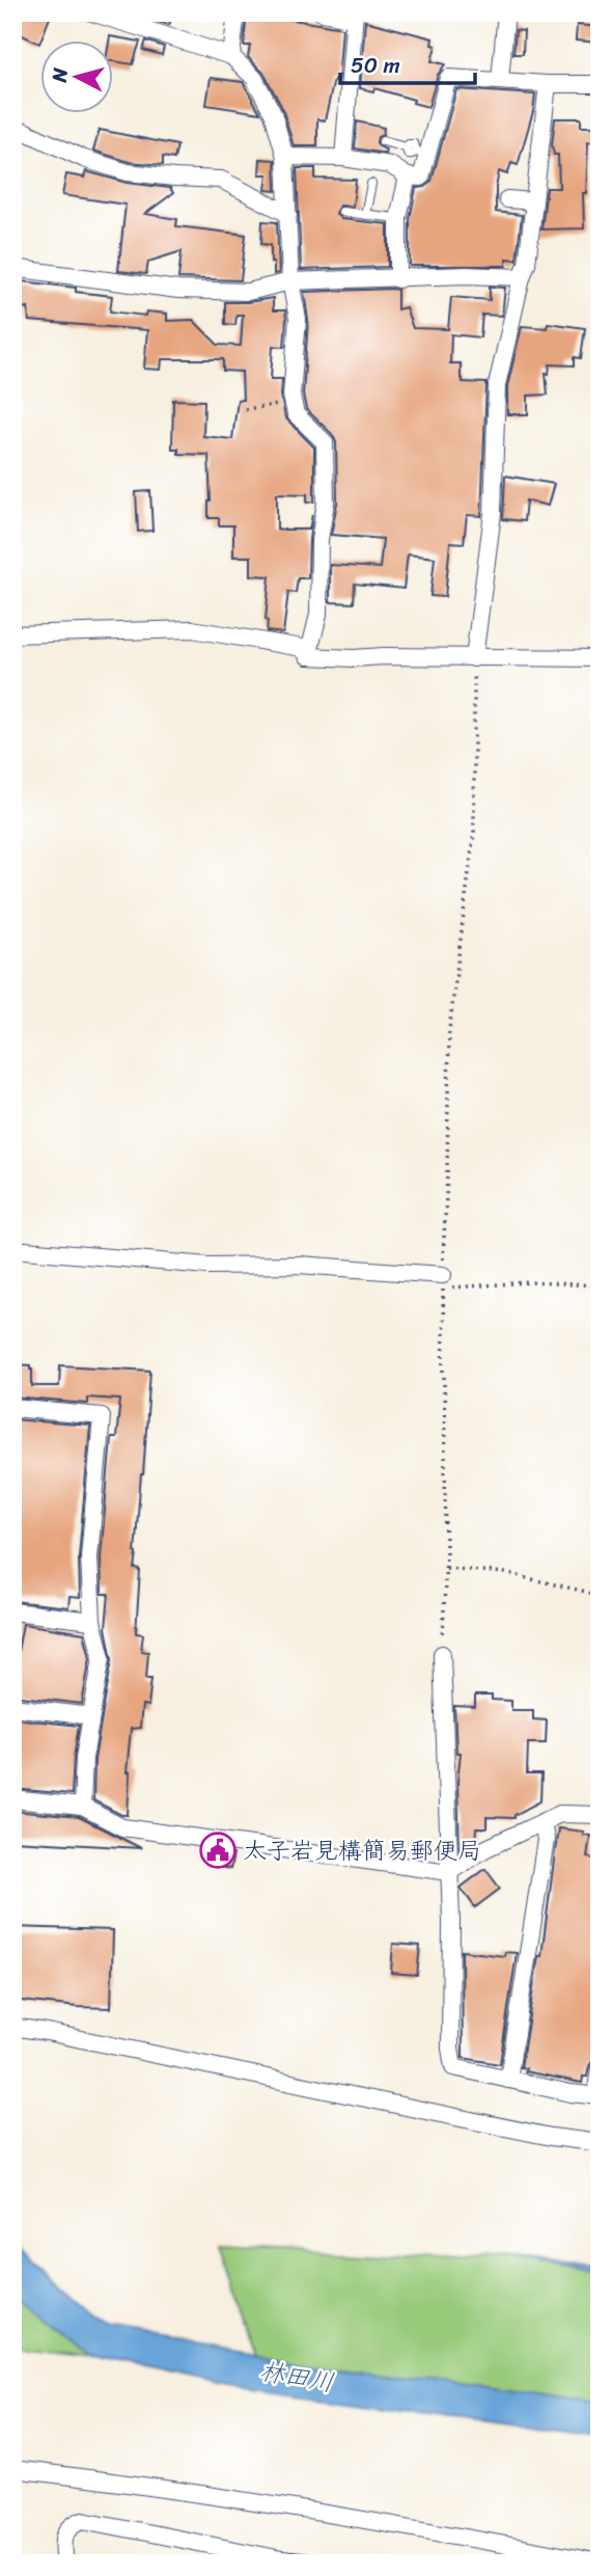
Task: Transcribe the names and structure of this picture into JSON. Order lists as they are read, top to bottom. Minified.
{"water":["林田川"],"places":{"public building":["太子岩見構簡易郵便局"]},"scale_bar":"50 m","north":"left"}
